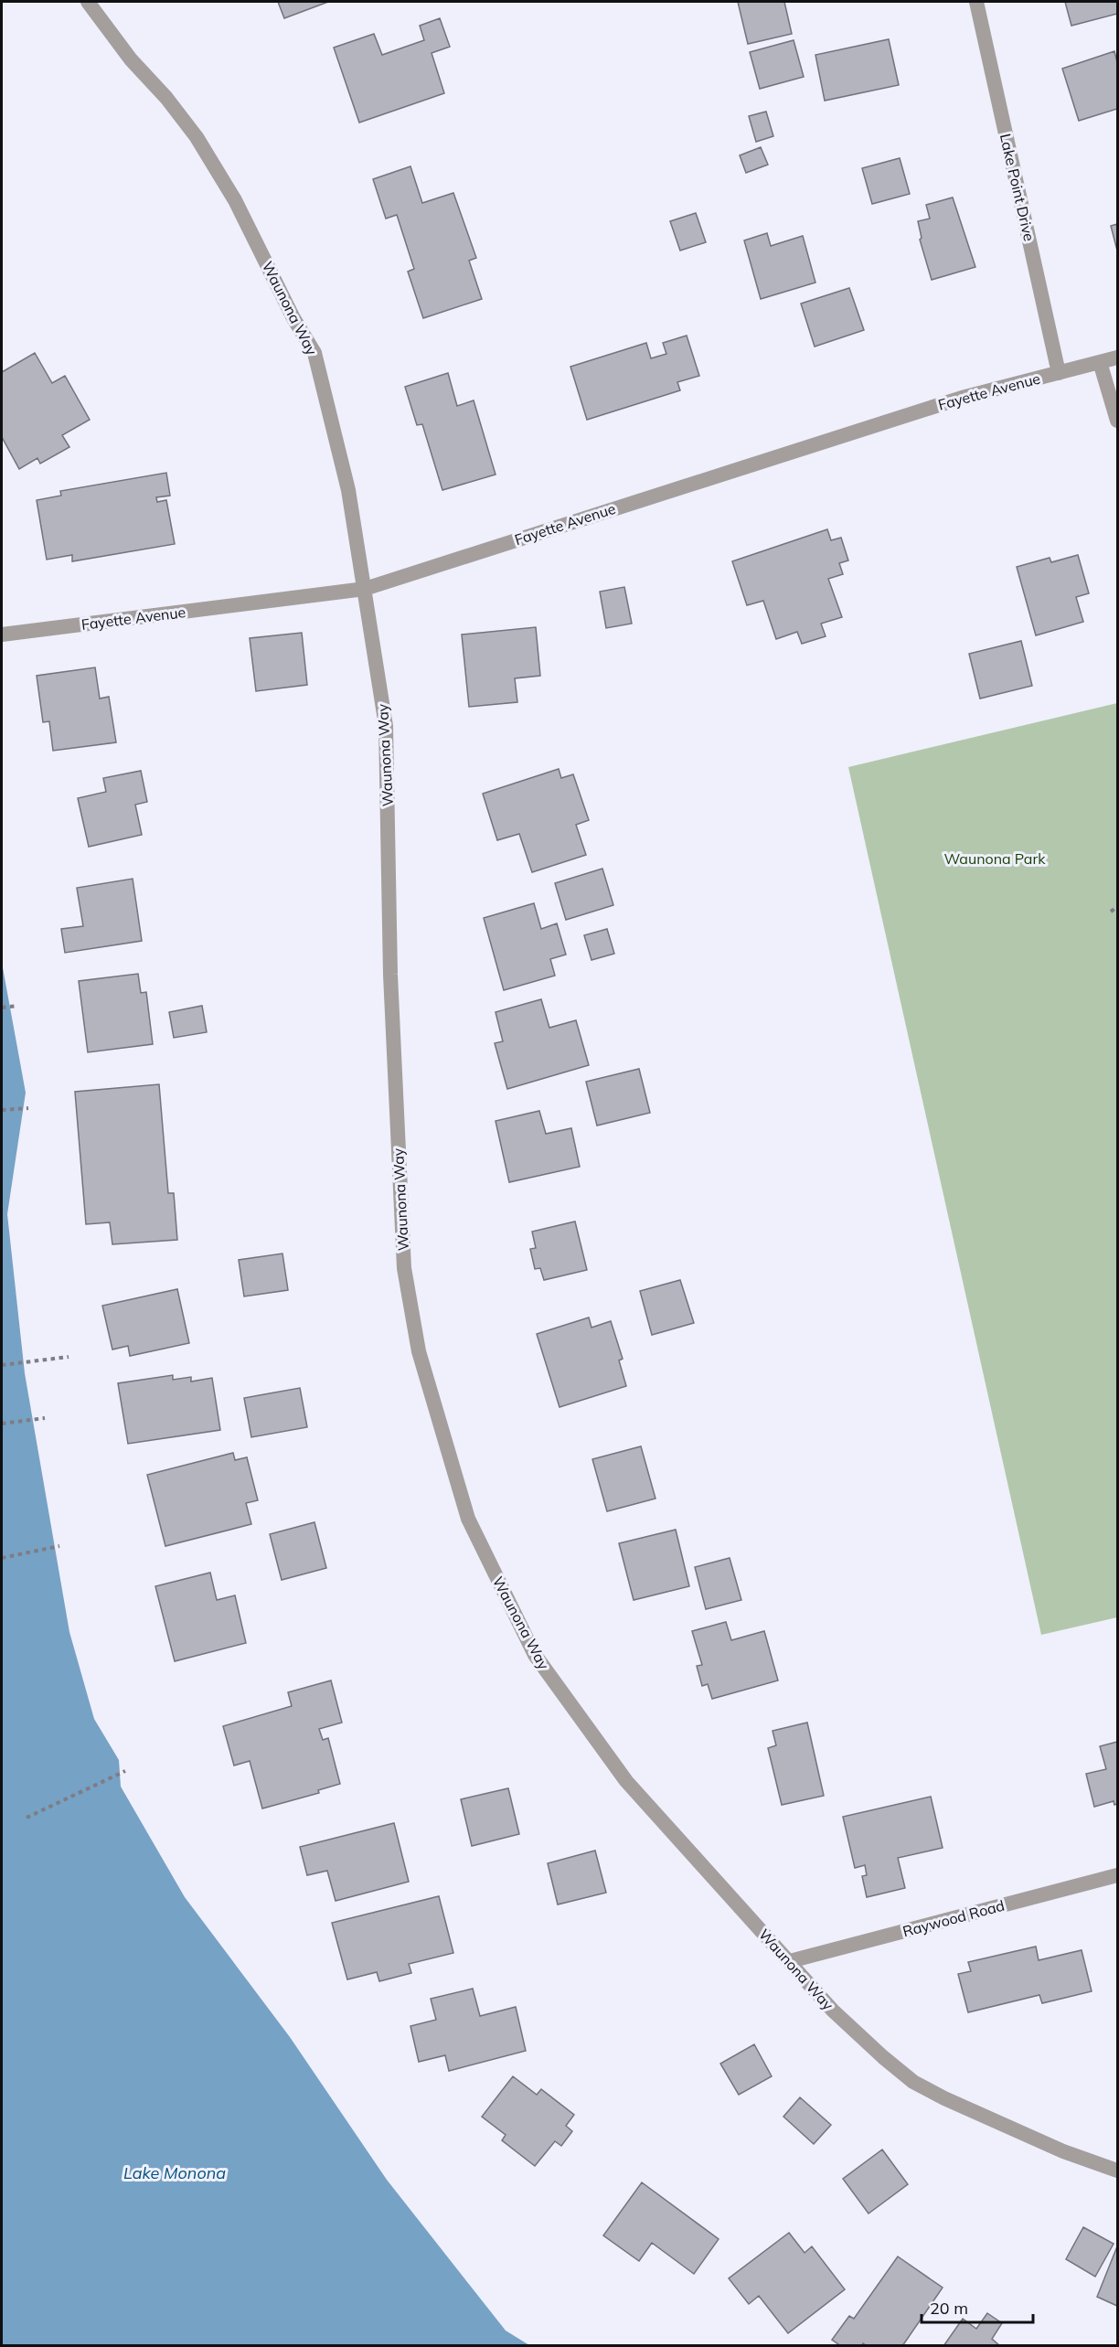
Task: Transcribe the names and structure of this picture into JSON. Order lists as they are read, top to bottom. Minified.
{"streets":{"street":["Lake Point Drive","Waunona Way","Fayette Avenue","Raywood Road"]},"crossings":[["Lake Point Drive","Fayette Avenue"],["Waunona Way","Fayette Avenue"],["Waunona Way","Raywood Road"]],"water":["Lake Monona"],"parks":["Waunona Park"],"scale_bar":"20 m"}
